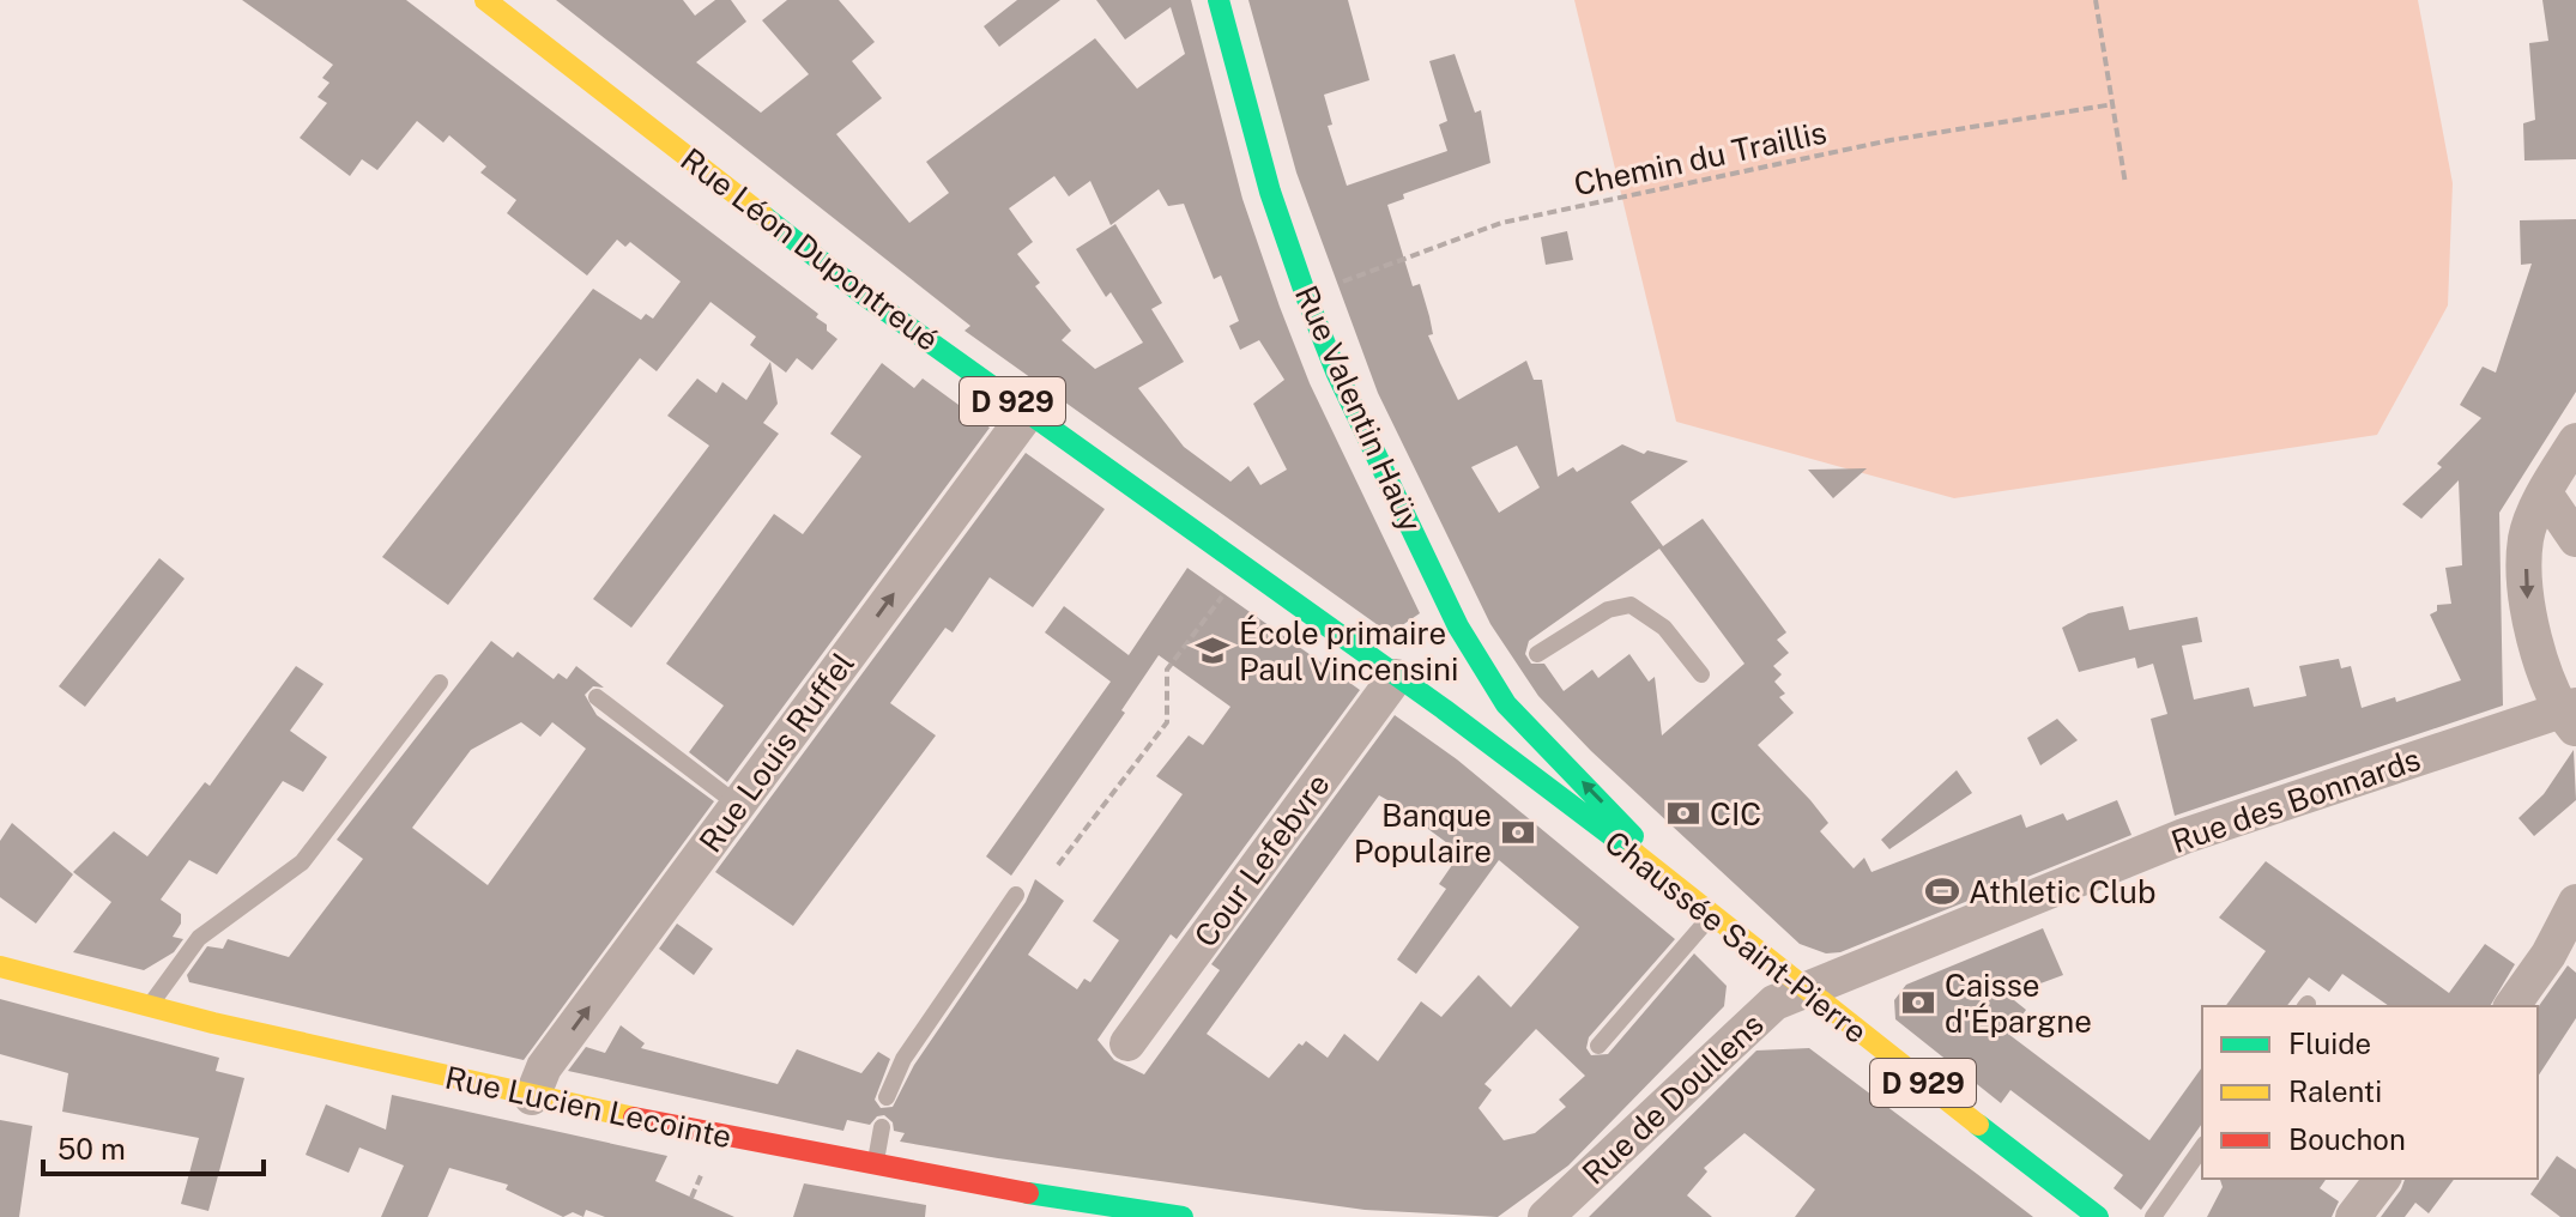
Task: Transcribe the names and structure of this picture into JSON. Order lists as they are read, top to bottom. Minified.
{"streets":{"street":["Rue Léon Dupontreué","D 929","Rue Valentin Haüy","Rue Louis Ruffel","Rue des Bonnards","Cour Lefebvre","Chaussée Saint-Pierre","Rue de Doullens","Rue Lucien Lecointe"],"path":["Chemin du Traillis"]},"crossings":[["Chemin du Traillis","Rue Valentin Haüy"],["Rue Léon Dupontreué","Rue Louis Ruffel"],["Rue Léon Dupontreué","Cour Lefebvre"],["Rue Léon Dupontreué","Chaussée Saint-Pierre"],["D 929","Rue Valentin Haüy"],["D 929","Chaussée Saint-Pierre"],["Rue Louis Ruffel","Rue Lucien Lecointe"],["Rue des Bonnards","Chaussée Saint-Pierre"],["Rue des Bonnards","Rue de Doullens"],["Cour Lefebvre","Chaussée Saint-Pierre"],["Chaussée Saint-Pierre","Rue de Doullens"]],"one_way":["Rue Louis Ruffel"],"places":{"school or university":["École primaire Paul Vincensini"],"bank":["CIC","Banque Populaire","Caisse d'Épargne"],"sports":["Athletic Club"]},"legend":["Fluide","Ralenti","Bouchon"],"scale_bar":"50 m"}
